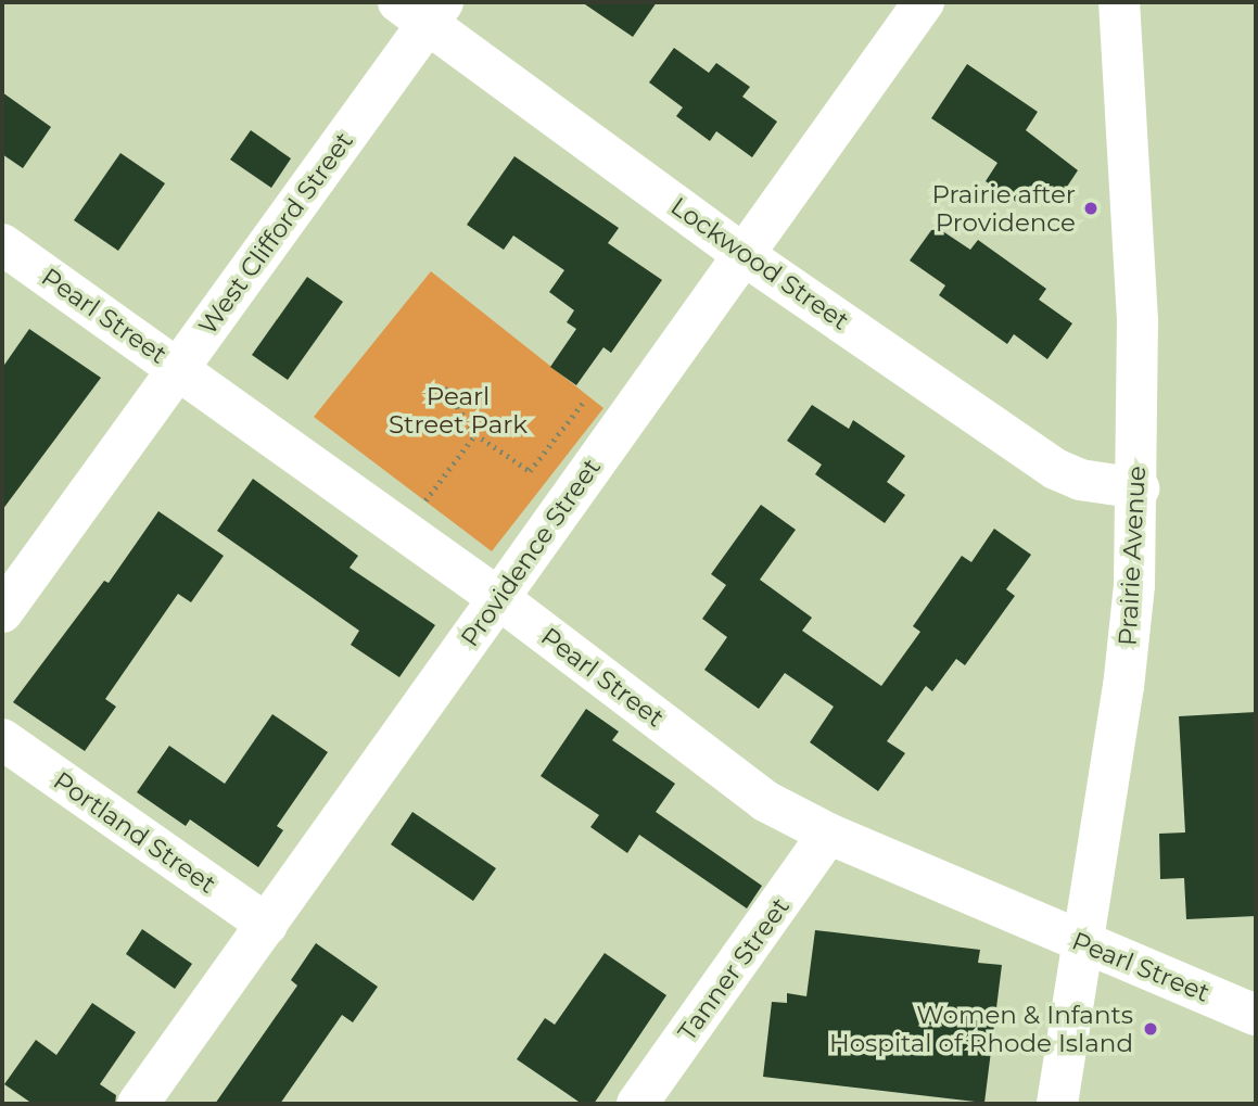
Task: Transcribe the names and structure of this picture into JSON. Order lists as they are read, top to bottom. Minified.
{"streets":{"street":["West Clifford Street","Lockwood Street","Pearl Street","Providence Street","Prairie Avenue","Portland Street","Tanner Street"]},"crossings":[["West Clifford Street","Lockwood Street"],["West Clifford Street","Pearl Street"],["Lockwood Street","Providence Street"],["Lockwood Street","Prairie Avenue"],["Pearl Street","Providence Street"],["Pearl Street","Prairie Avenue"],["Pearl Street","Tanner Street"],["Providence Street","Portland Street"]],"parks":["Pearl Street Park"],"places":["Prairie after Providence","Women & Infants Hospital of Rhode Island"]}
